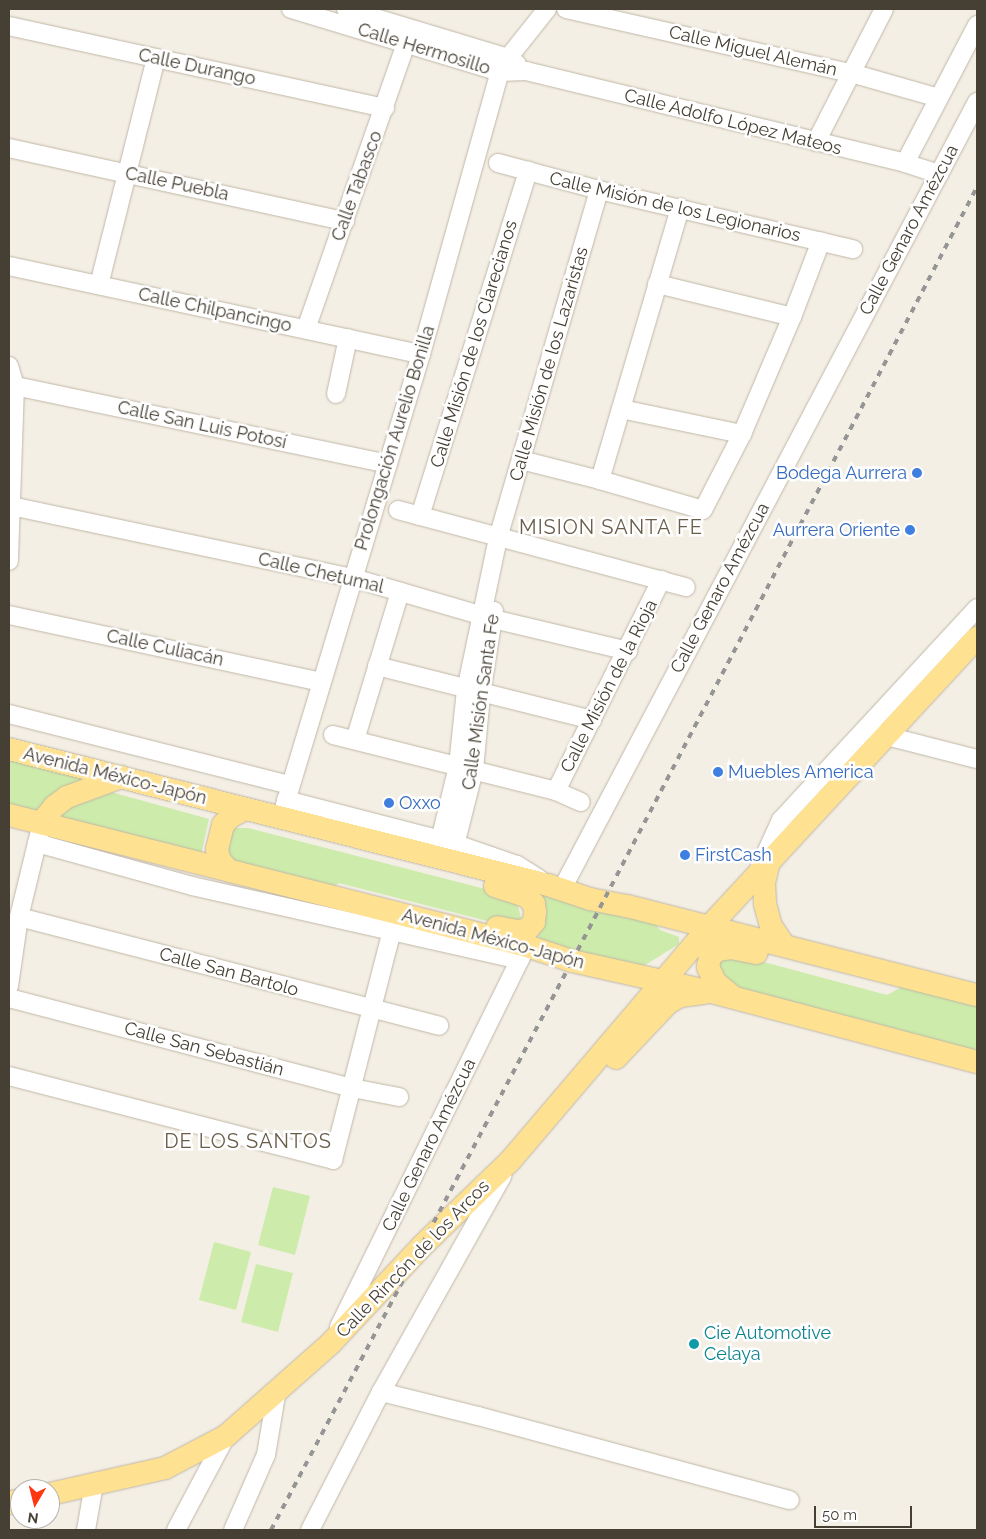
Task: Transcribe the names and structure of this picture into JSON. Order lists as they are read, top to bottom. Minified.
{"streets":{"main road":["Avenida México-Japón","Calle Rincón de los Arcos"],"street":["Calle Hermosillo","Calle Miguel Alemán","Calle Durango","Calle Adolfo López Mateos","Calle Puebla","Calle Tabasco","Calle Misión de los Legionarios","Calle Genaro Amézcua","Calle Chilpancingo","Calle Misión de los Clarecianos","Calle Misión de los Lazaristas","Calle San Luis Potosí","Prolongación Aurelio Bonilla","Calle Chetumal","Calle Culiacán","Calle Misión de la Rioja","Calle Misión Santa Fe","Calle San Bartolo","Calle San Sebastián"]},"crossings":[["Calle Hermosillo","Calle Adolfo López Mateos"],["Calle Hermosillo","Calle Tabasco"],["Calle Hermosillo","Prolongación Aurelio Bonilla"],["Calle Durango","Calle Tabasco"],["Calle Adolfo López Mateos","Calle Genaro Amézcua"],["Calle Adolfo López Mateos","Prolongación Aurelio Bonilla"],["Calle Puebla","Calle Tabasco"],["Calle Tabasco","Calle Chilpancingo"],["Calle Misión de los Legionarios","Calle Misión de los Clarecianos"],["Calle Misión de los Legionarios","Calle Misión de los Lazaristas"],["Calle Genaro Amézcua","Avenida México-Japón"],["Calle Genaro Amézcua","Calle Rincón de los Arcos"],["Calle Chilpancingo","Prolongación Aurelio Bonilla"],["Calle Misión de los Lazaristas","Calle Misión Santa Fe"],["Calle San Luis Potosí","Prolongación Aurelio Bonilla"],["Prolongación Aurelio Bonilla","Calle Chetumal"],["Prolongación Aurelio Bonilla","Calle Culiacán"],["Prolongación Aurelio Bonilla","Avenida México-Japón"],["Calle Chetumal","Calle Misión de la Rioja"],["Calle Chetumal","Calle Misión Santa Fe"],["Calle Misión Santa Fe","Avenida México-Japón"],["Avenida México-Japón","Calle Rincón de los Arcos"]],"districts":["MISION SANTA FE","DE LOS SANTOS"],"places":["Bodega Aurrera","Aurrera Oriente","Muebles America","Oxxo","FirstCash","Cie Automotive Celaya"],"scale_bar":"50 m","north":"bottom"}
